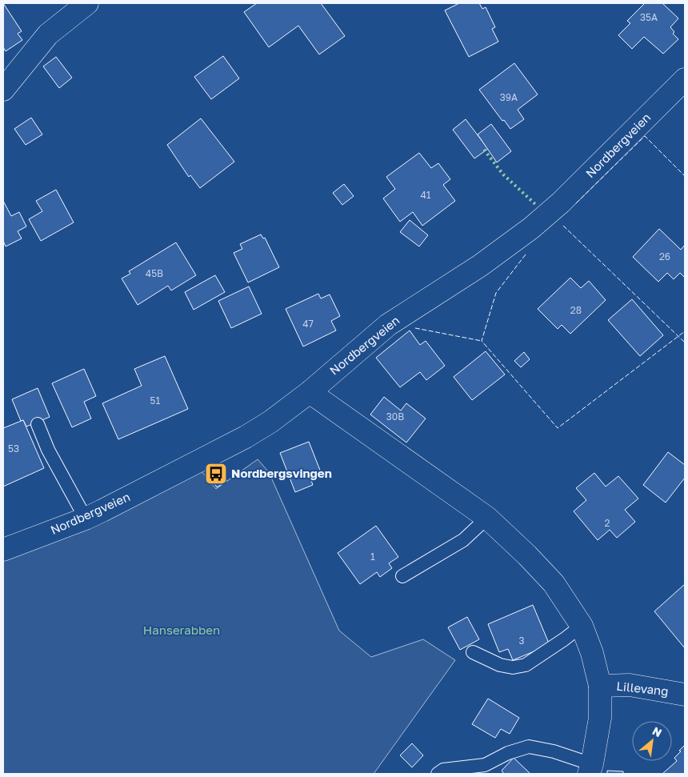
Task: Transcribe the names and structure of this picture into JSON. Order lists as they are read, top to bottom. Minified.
{"streets":{"street":["Nordbergveien","Lillevang"]},"parks":["Hanserabben"],"places":{"bus stop":["Nordbergsvingen"]},"house_numbers":["35A","39A","41","26","45B","28","47","51","30B","53","2","1","3"],"north":"top right"}
